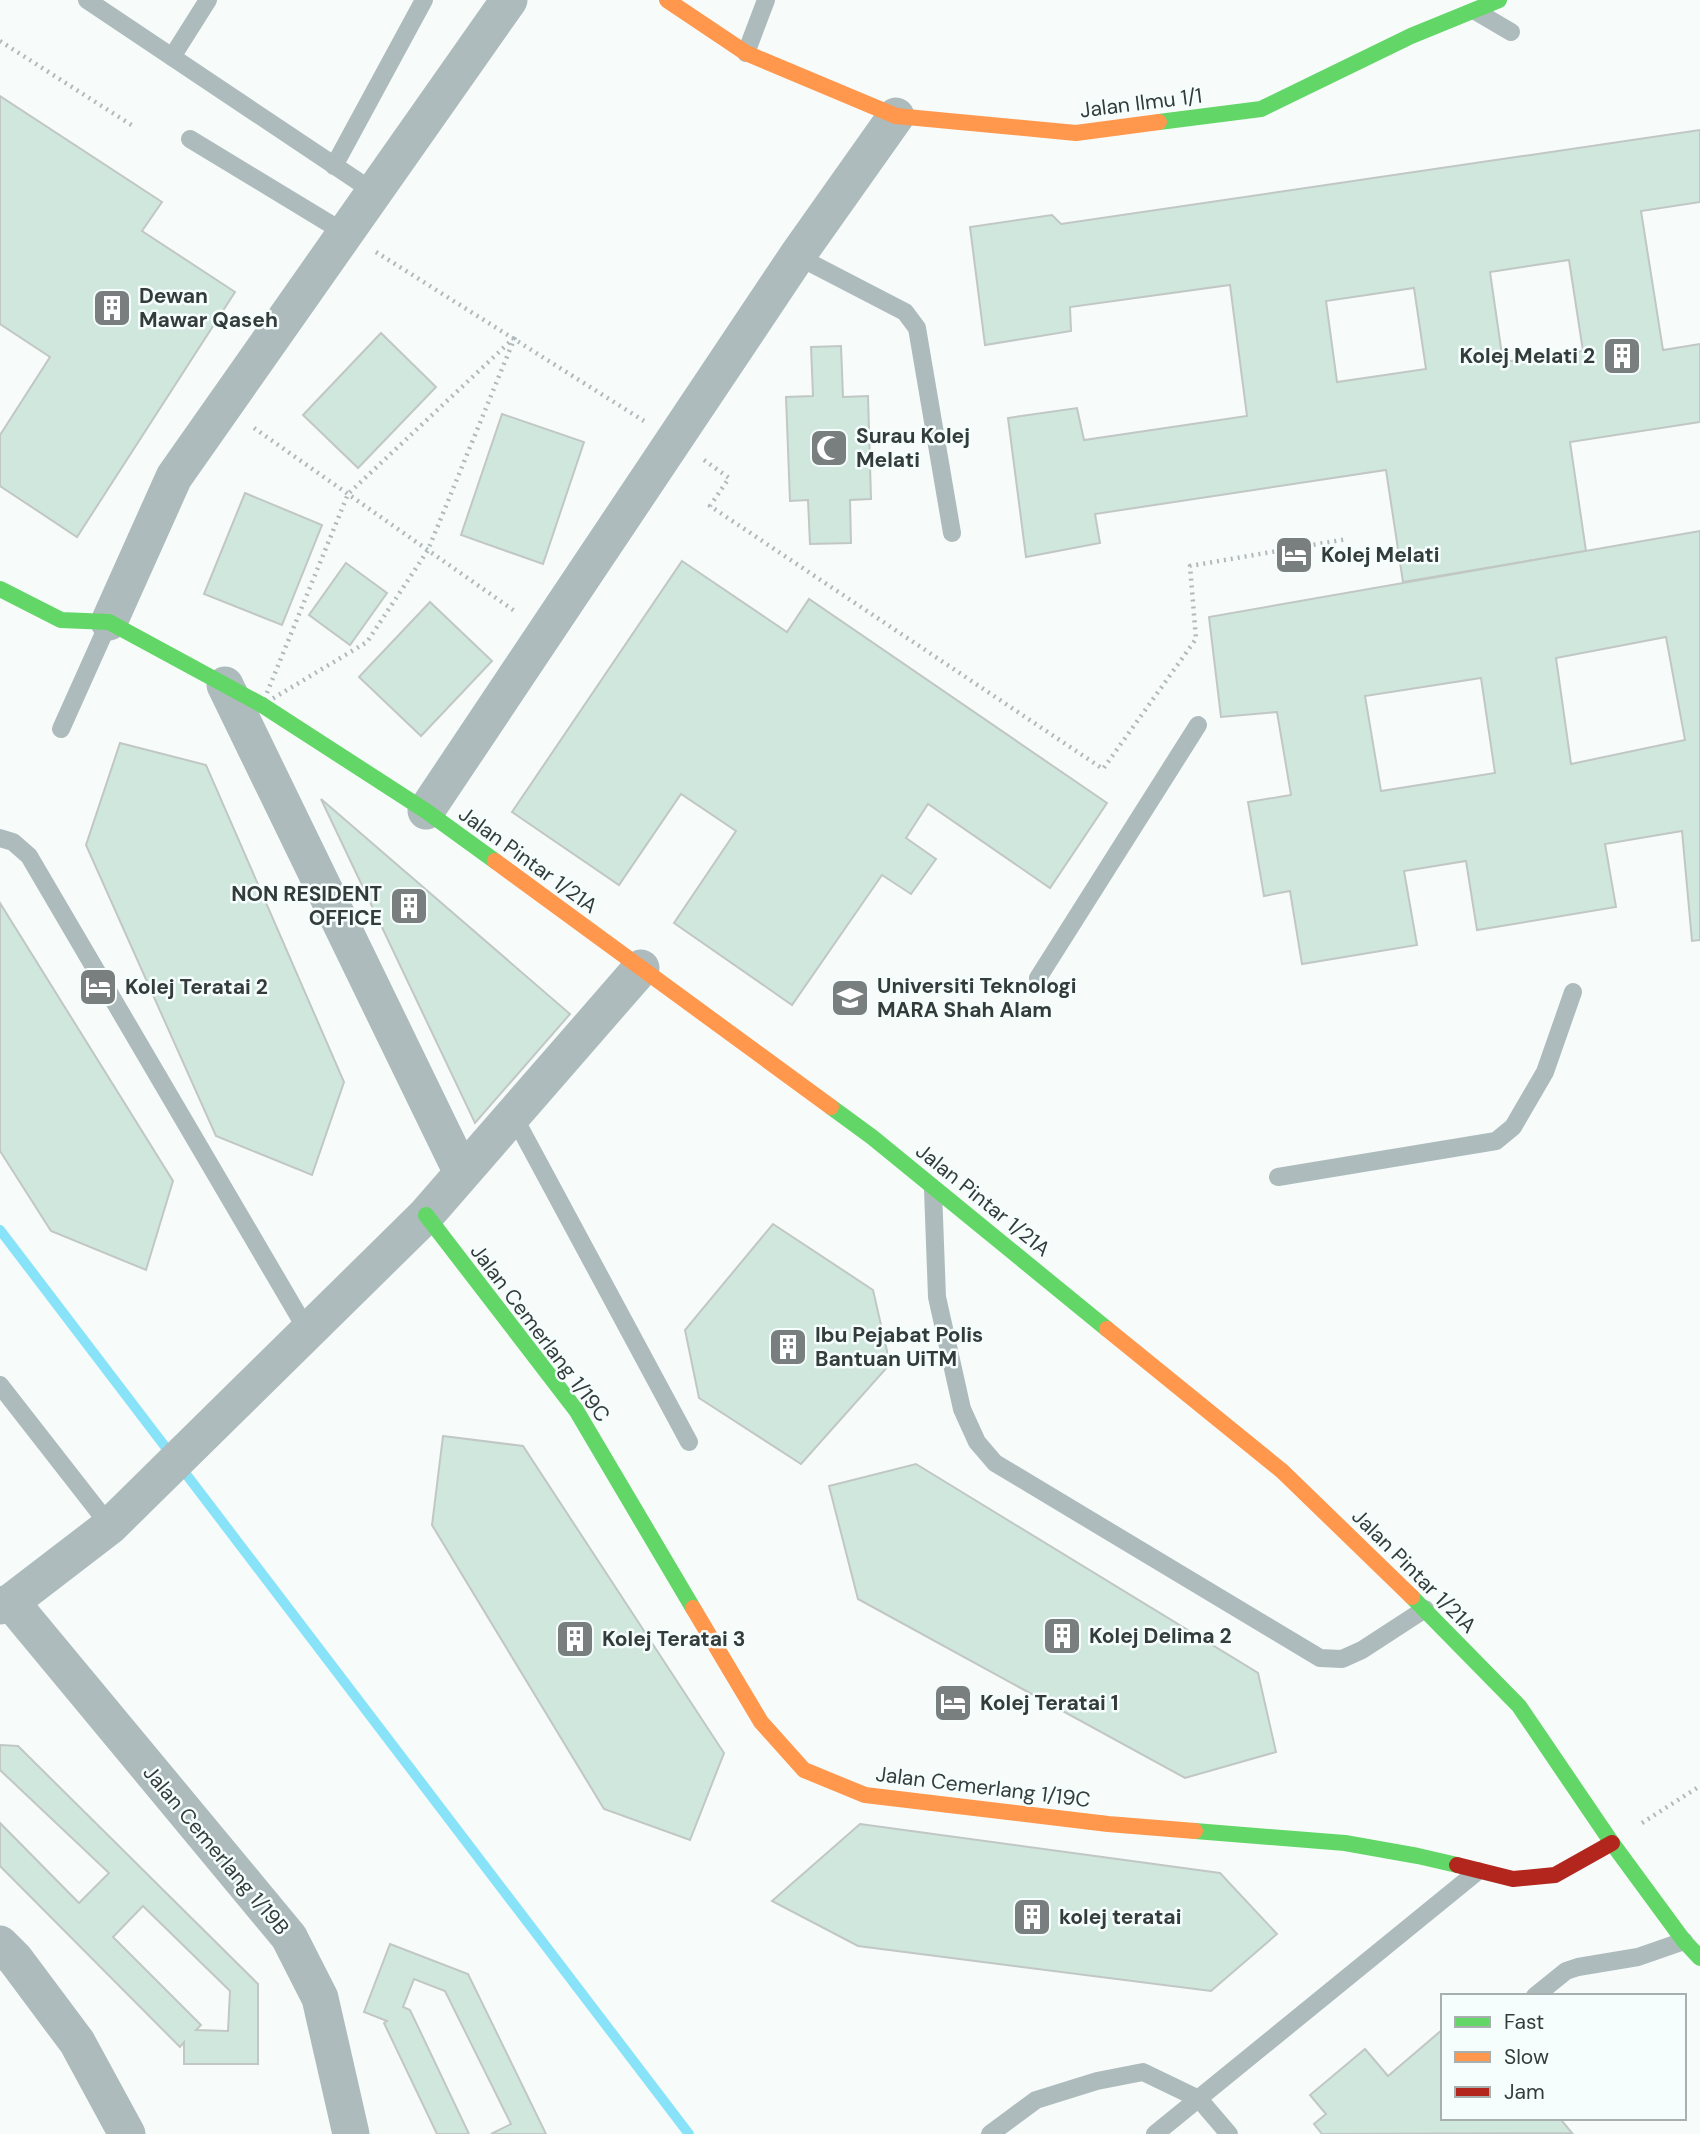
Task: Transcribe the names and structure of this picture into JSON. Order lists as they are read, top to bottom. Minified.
{"streets":{"street":["Jalan Ilmu 1/1","Jalan Pintar 1/21A","Jalan Cemerlang 1/19C","Jalan Cemerlang 1/19B"]},"crossings":[["Jalan Pintar 1/21A","Jalan Cemerlang 1/19C"]],"places":{"building":["Dewan Mawar Qaseh","Kolej Melati 2","NON RESIDENT OFFICE","Ibu Pejabat Polis Bantuan UiTM","Kolej Delima 2","Kolej Teratai 3","kolej teratai"],"mosque":["Surau Kolej Melati"],"hotel":["Kolej Melati","Kolej Teratai 2","Kolej Teratai 1"],"school or university":["Universiti Teknologi MARA Shah Alam"]},"legend":["Fast","Slow","Jam"]}
